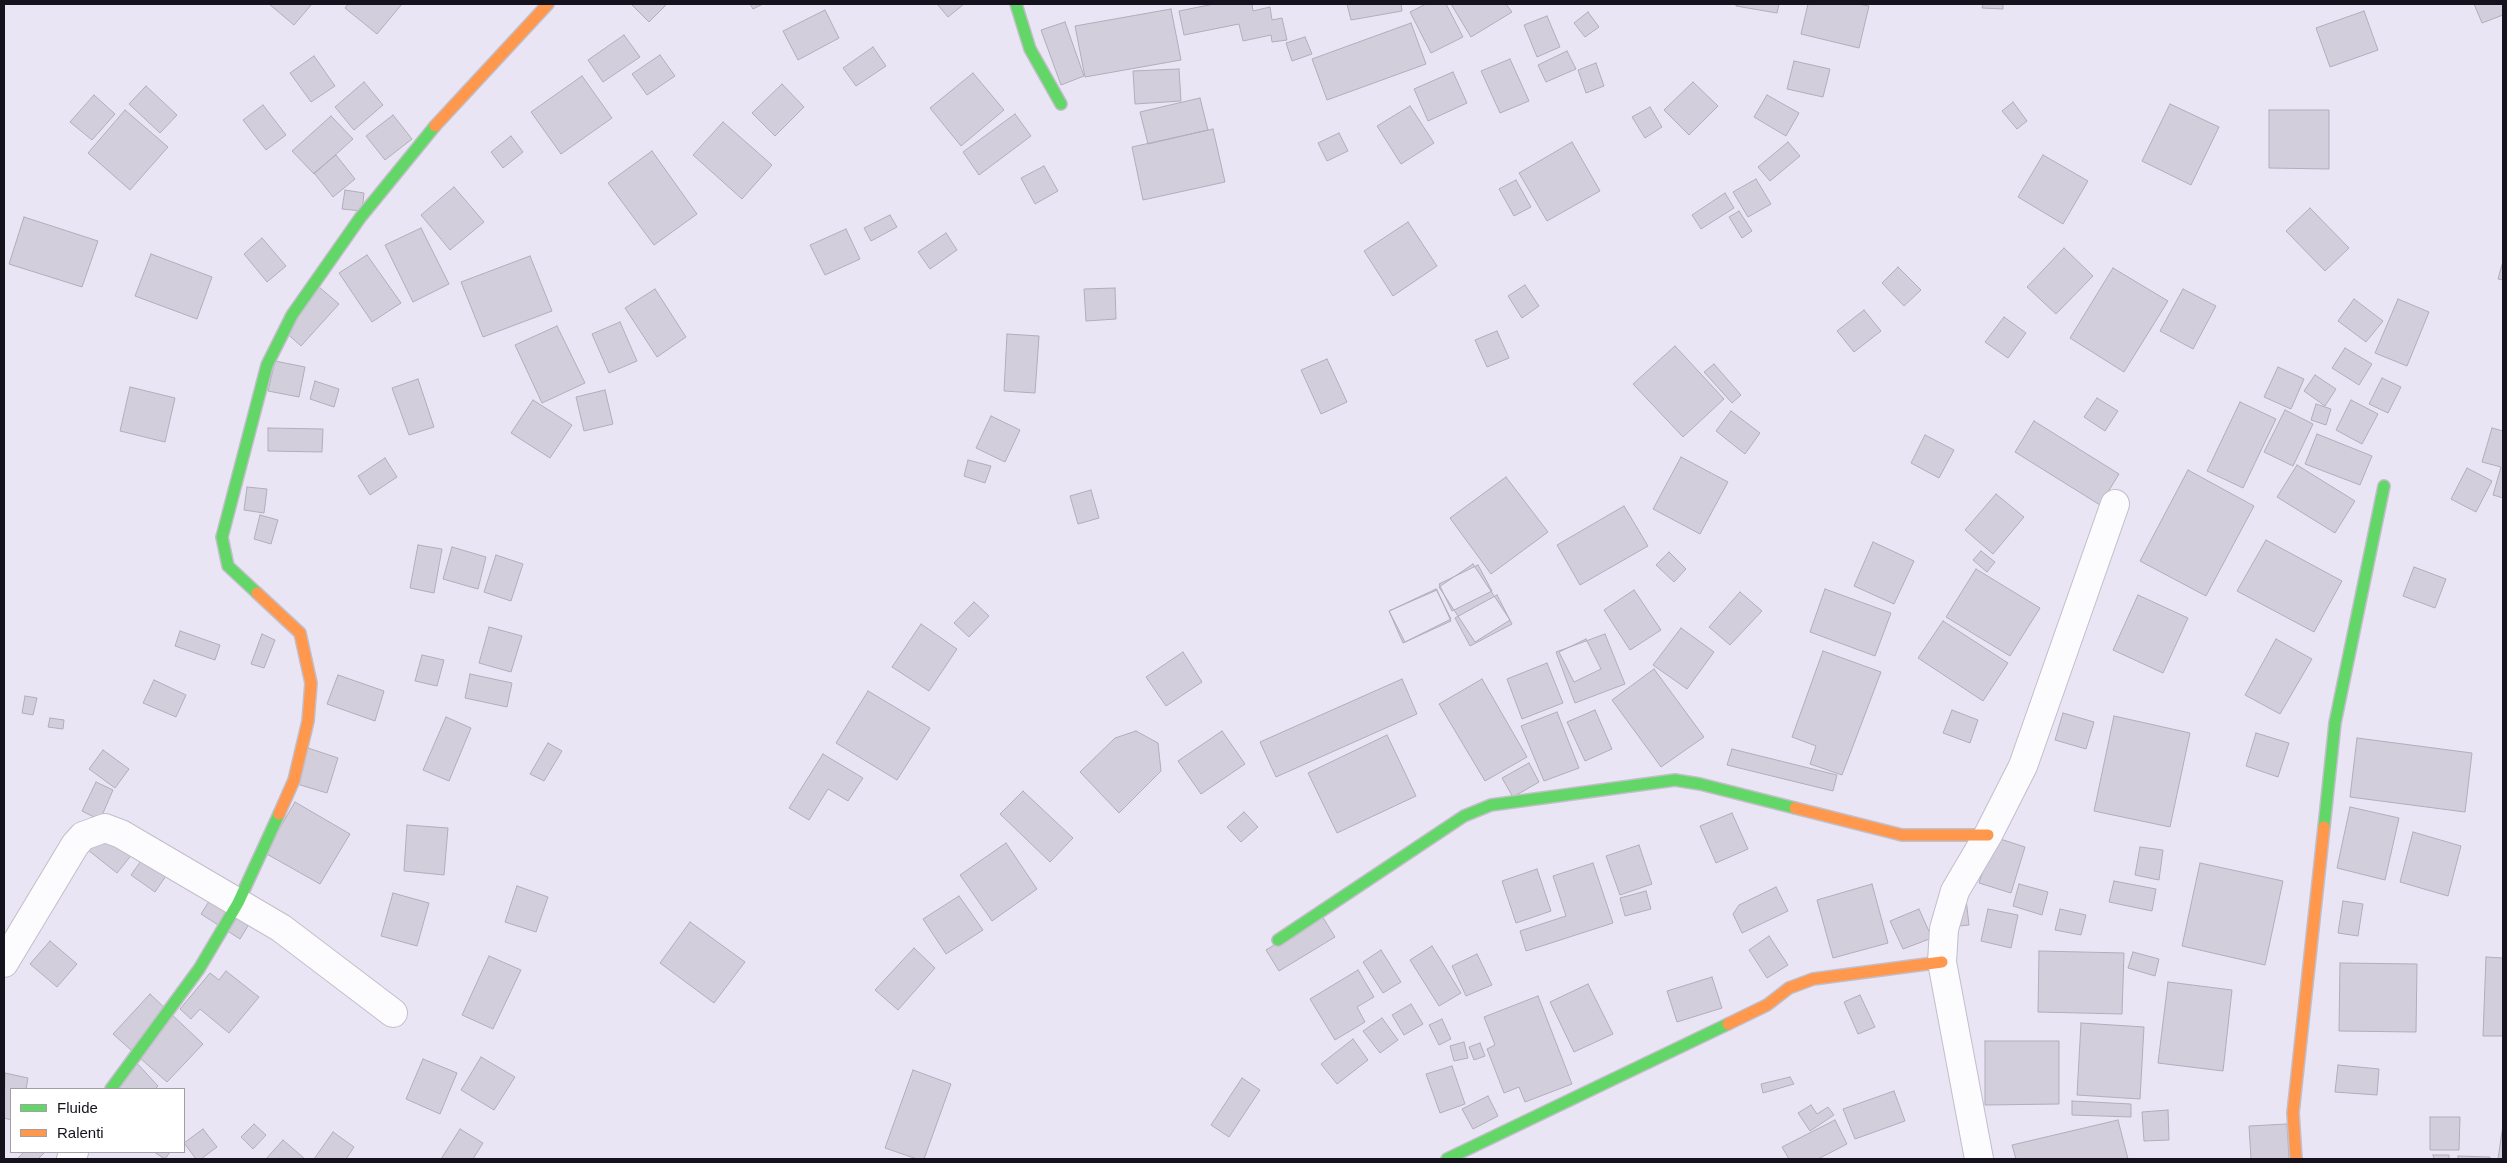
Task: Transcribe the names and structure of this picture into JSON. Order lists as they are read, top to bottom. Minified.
{"legend":["Fluide","Ralenti"]}
